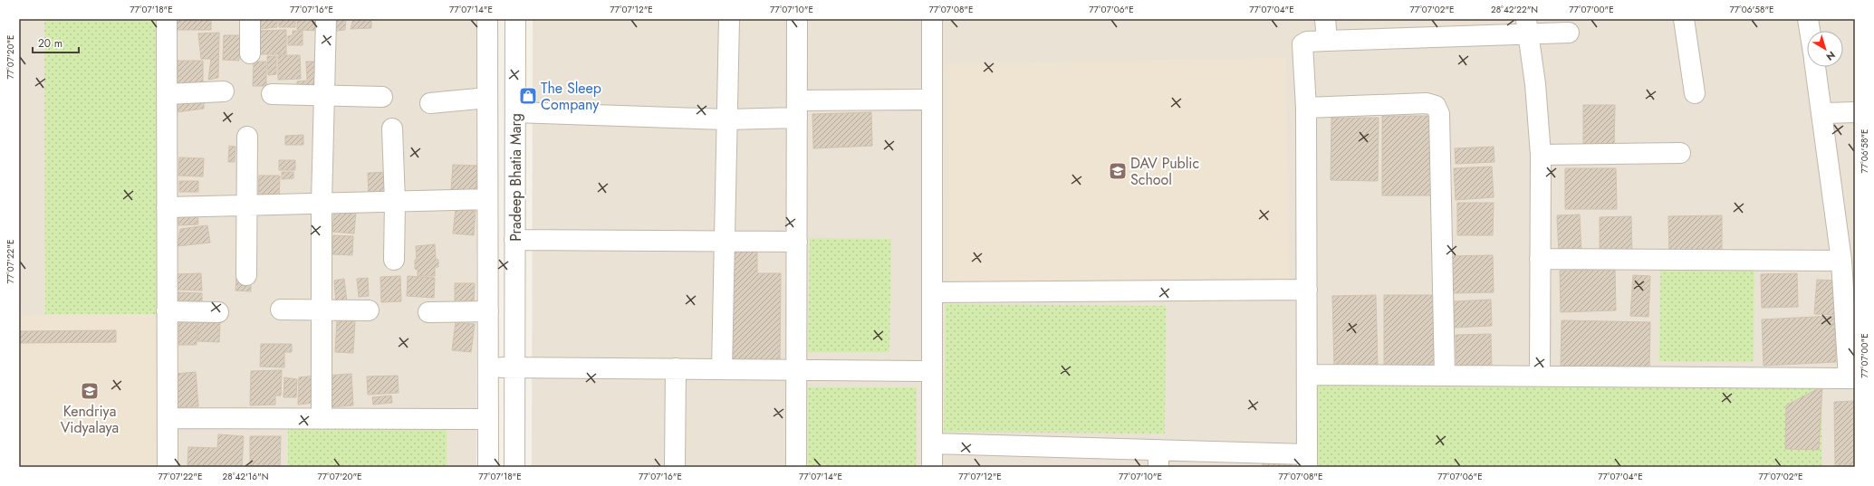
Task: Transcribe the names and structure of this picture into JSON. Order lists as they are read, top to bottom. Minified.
{"streets":{"street":["Pradeep Bhatia Marg"]},"places":{"shop":["The Sleep Company"],"school or university":["DAV Public School","Kendriya Vidyalaya"]},"scale_bar":"20 m","north":"bottom right","coordinates":["77°07'18\"E","77°07'16\"E","77°07'14\"E","77°07'12\"E","77°07'10\"E","77°07'08\"E","77°07'06\"E","77°07'04\"E","77°07'02\"E","28°42'22\"N","77°07'00\"E","77°06'58\"E","77°07'20\"E","77°07'22\"E","28°42'16\"N"]}
